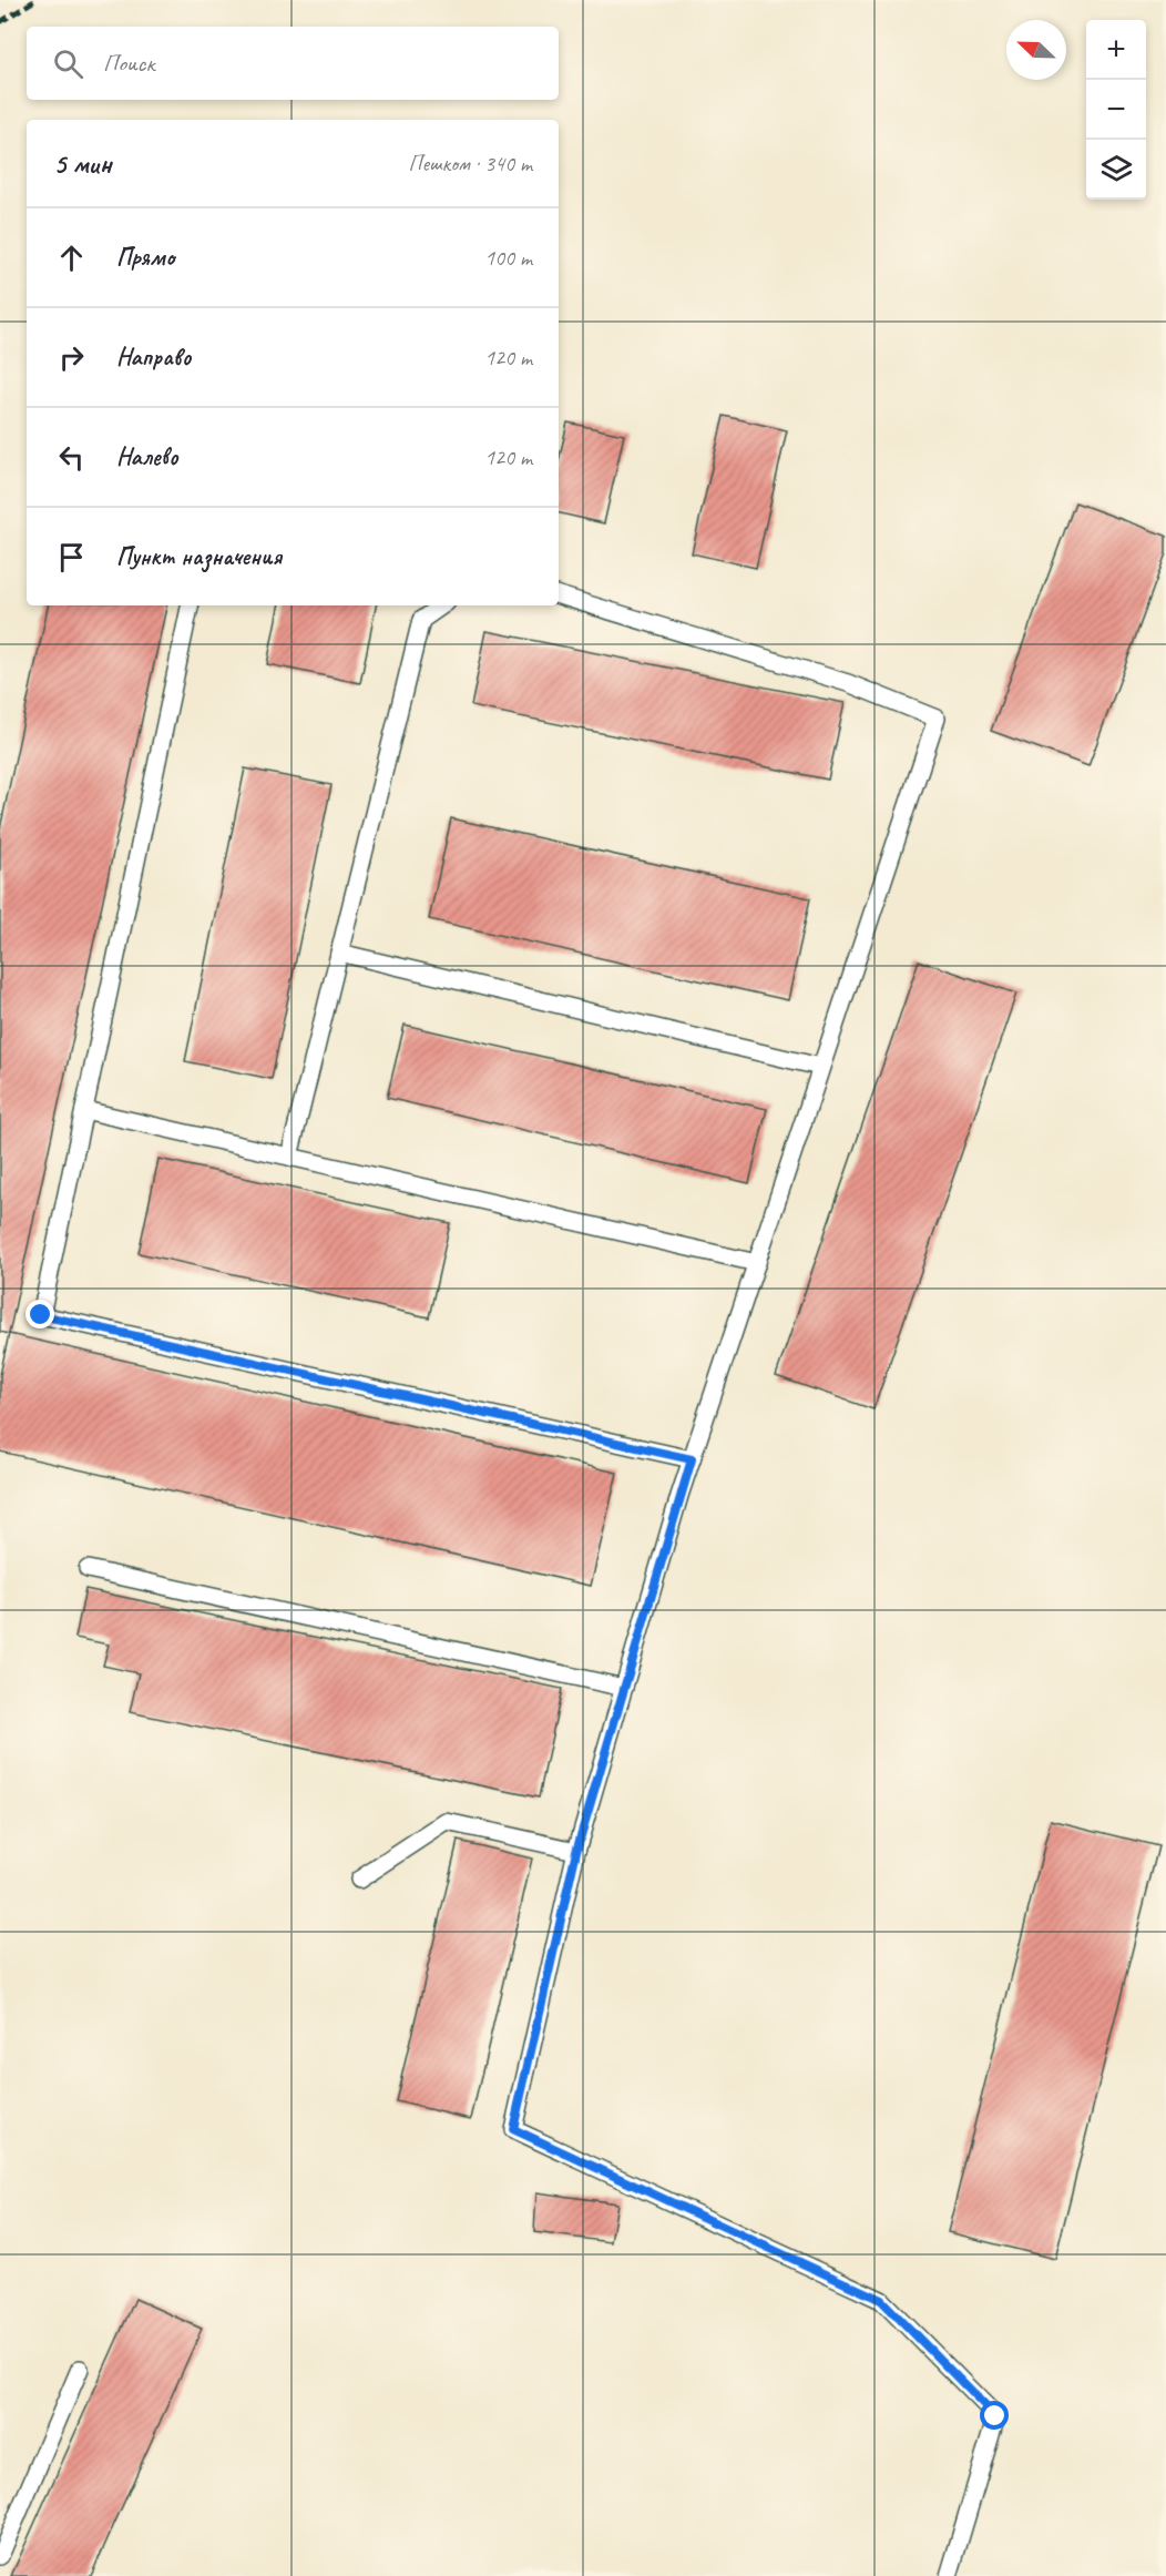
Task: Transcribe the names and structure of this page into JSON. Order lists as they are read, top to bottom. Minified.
{"north":"top left","page":{"map_buttons":["+","−"],"search":"Поиск","heading":["5 мин","Пешком · 340 m"],"list":[["Прямо","100 m"],["Направо","120 m"],["Налево","120 m"],"Пункт назначения"]}}
